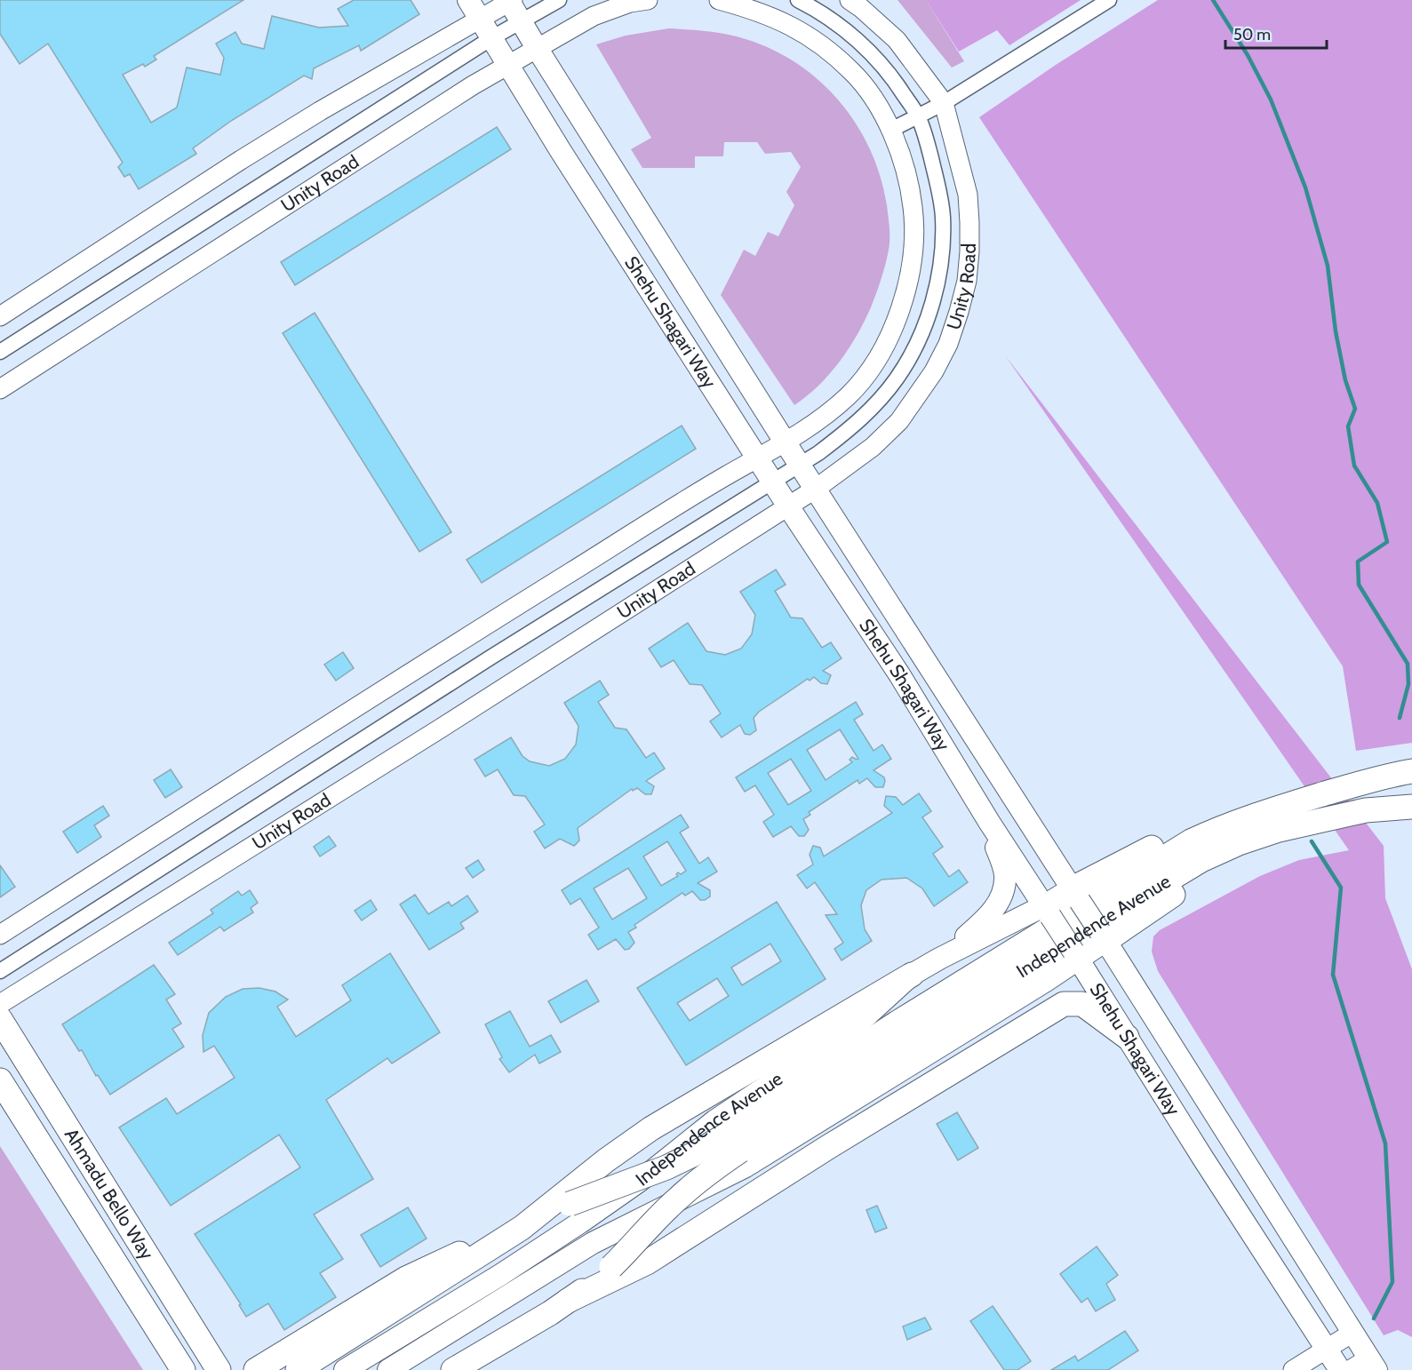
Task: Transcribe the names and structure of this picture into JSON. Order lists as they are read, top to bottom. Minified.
{"streets":{"main road":["Shehu Shagari Way","Independence Avenue","Ahmadu Bello Way"],"street":["Unity Road"]},"crossings":[["Unity Road","Shehu Shagari Way"],["Shehu Shagari Way","Independence Avenue"]],"scale_bar":"50 m"}
